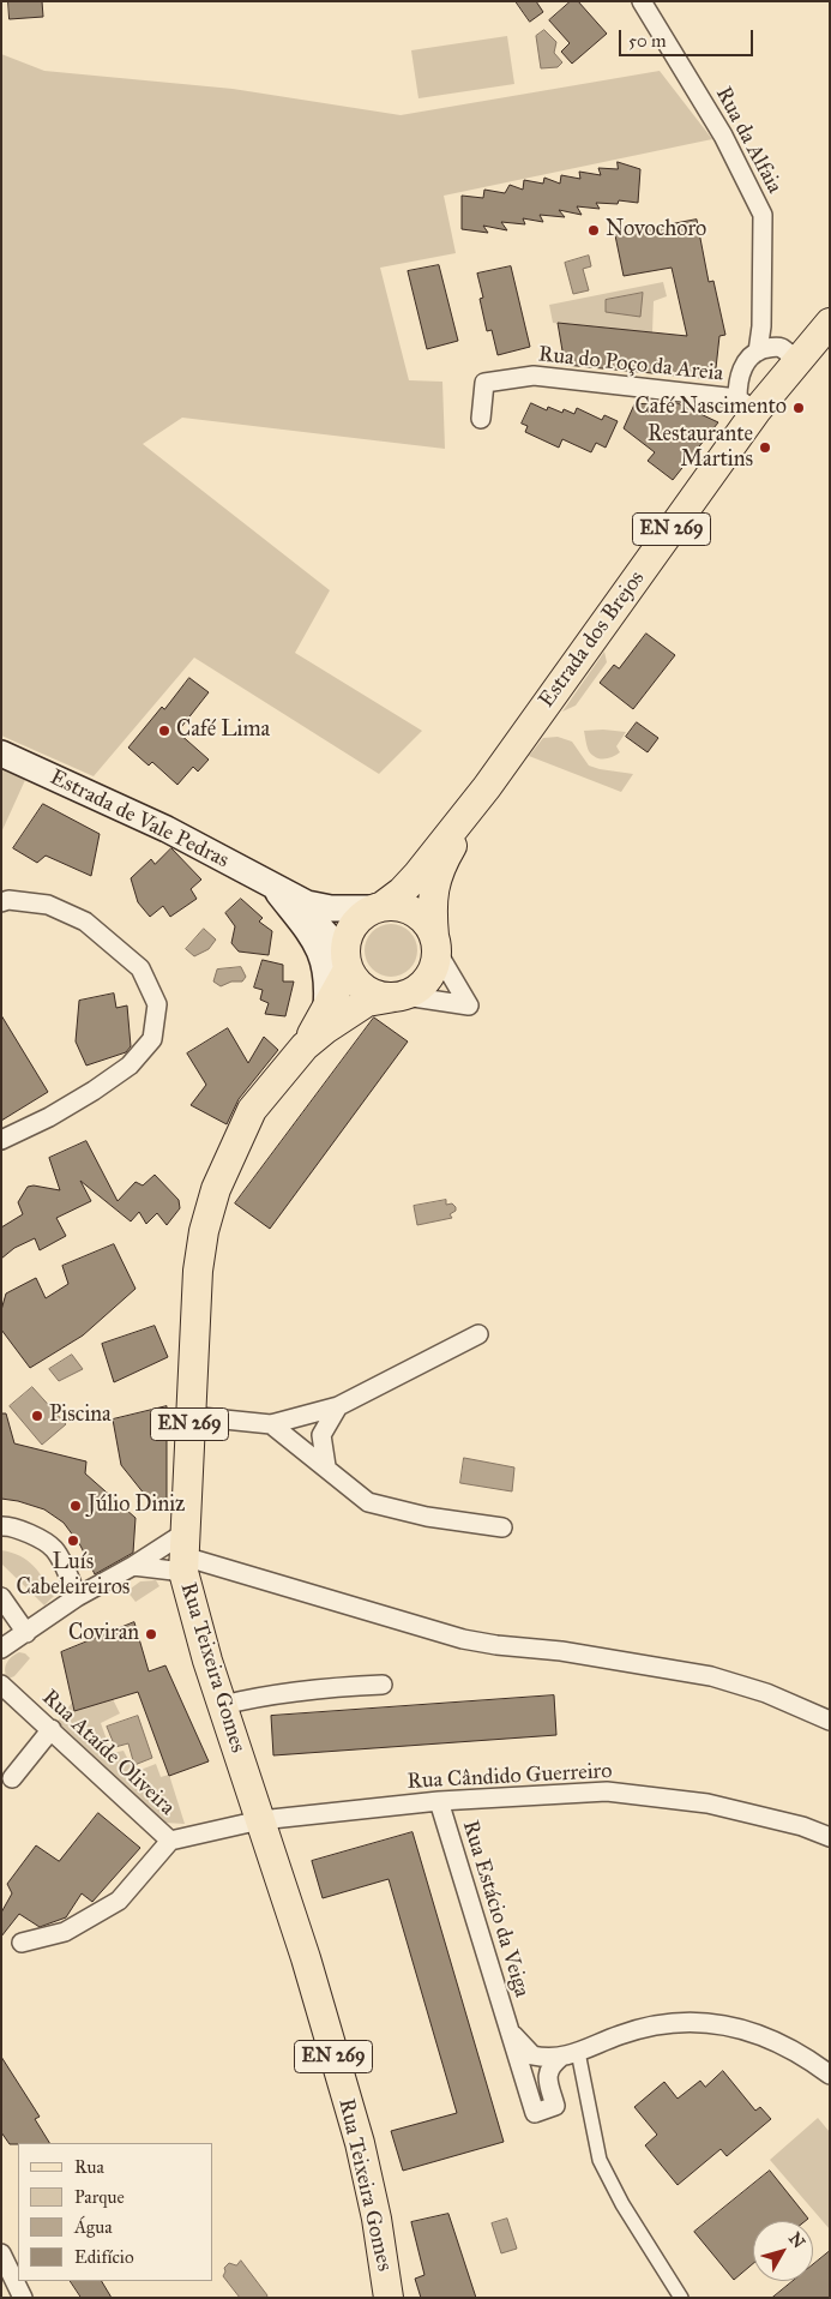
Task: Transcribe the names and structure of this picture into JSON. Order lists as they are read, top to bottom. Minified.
{"streets":{"main road":["EN 269","Estrada dos Brejos","Estrada de Vale Pedras","Rua Teixeira Gomes"],"street":["Rua da Alfaia","Rua do Poço da Areia","Rua Ataíde Oliveira","Rua Cândido Guerreiro","Rua Estácio da Veiga"]},"crossings":[["Rua do Poço da Areia","Estrada dos Brejos"],["EN 269","Estrada dos Brejos"],["EN 269","Estrada de Vale Pedras"],["EN 269","Rua Teixeira Gomes"],["Estrada dos Brejos","Estrada de Vale Pedras"],["Estrada dos Brejos","Rua Teixeira Gomes"],["Estrada de Vale Pedras","Rua Teixeira Gomes"],["Rua Teixeira Gomes","Rua Ataíde Oliveira"],["Rua Teixeira Gomes","Rua Cândido Guerreiro"],["Rua Ataíde Oliveira","Rua Cândido Guerreiro"],["Rua Cândido Guerreiro","Rua Estácio da Veiga"]],"places":["Novochoro","Café Nascimento","Restaurante Martins","Café Lima","Piscina","Júlio Diniz","Luís Cabeleireiros","Coviran"],"legend":["Rua","Parque","Água","Edifício"],"scale_bar":"50 m","north":"top right"}
